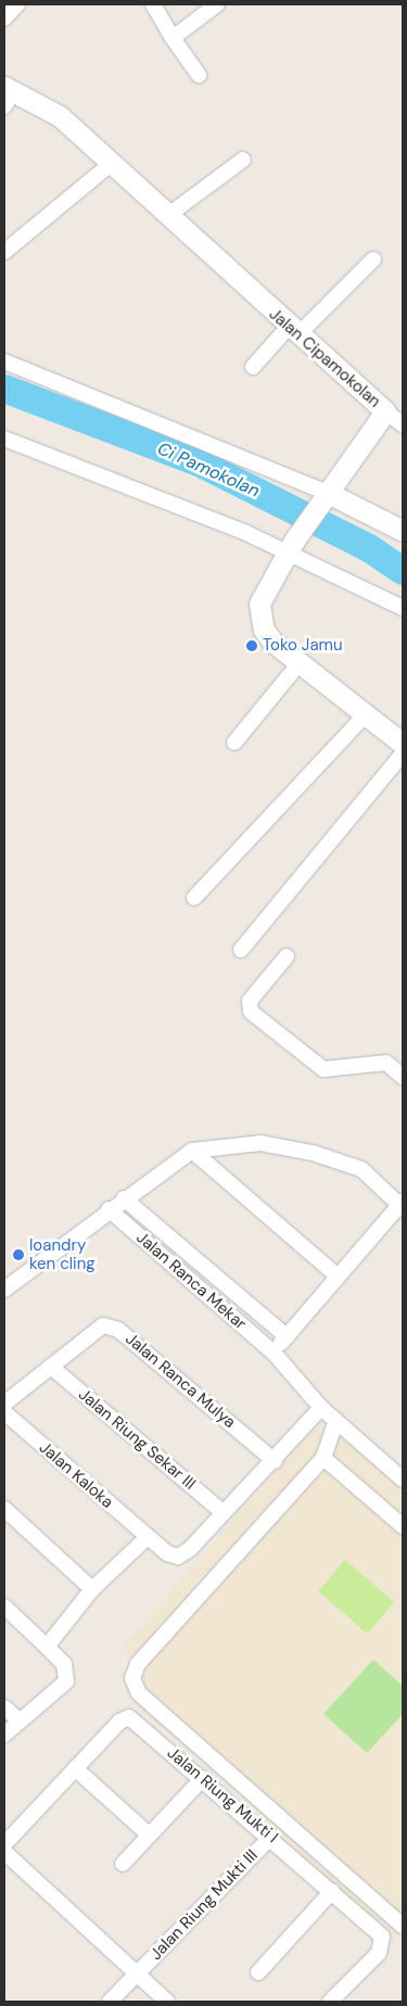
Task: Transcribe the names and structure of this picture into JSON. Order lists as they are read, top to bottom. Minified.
{"streets":{"street":["Jalan Cipamokolan","Jalan Ranca Mekar","Jalan Ranca Mulya","Jalan Riung Sekar III","Jalan Kaloka","Jalan Riung Mukti I","Jalan Riung Mukti III"]},"crossings":[["Jalan Ranca Mulya","Jalan Riung Sekar III"],["Jalan Riung Sekar III","Jalan Kaloka"],["Jalan Riung Mukti I","Jalan Riung Mukti III"]],"water":["Ci Pamokolan"],"places":["Toko Jamu","loandry ken cling"]}
